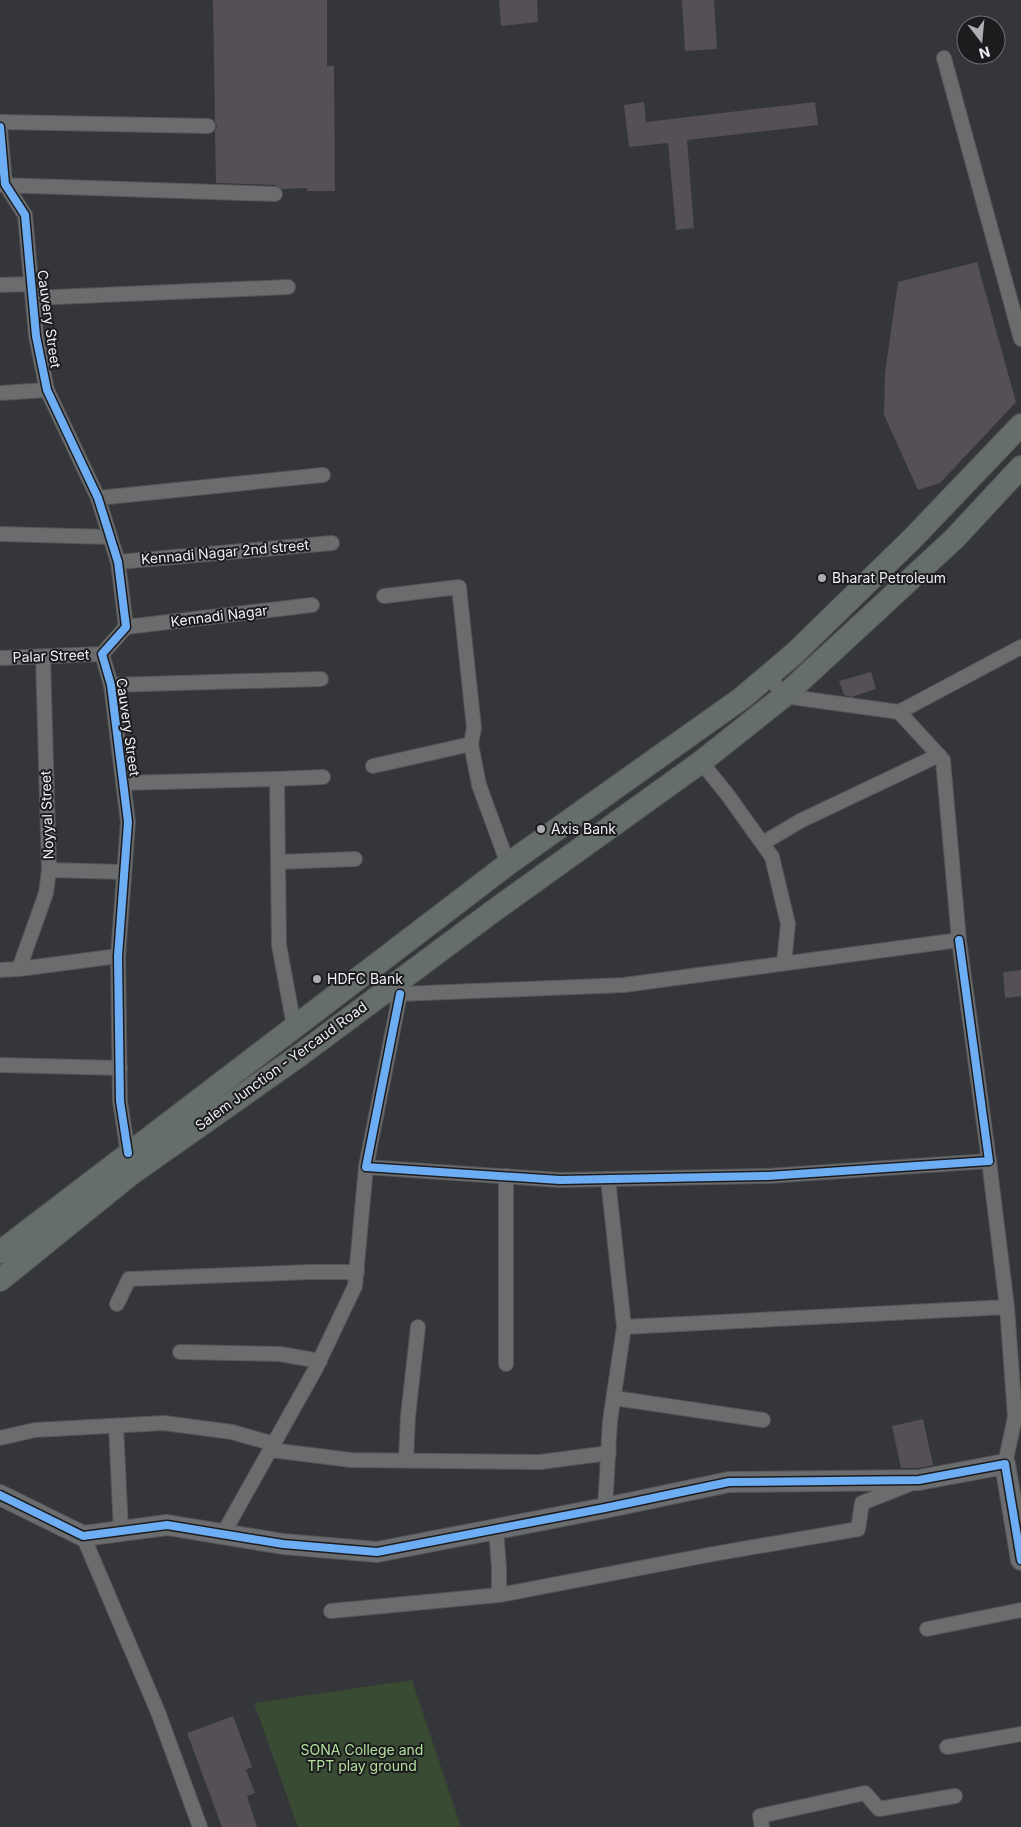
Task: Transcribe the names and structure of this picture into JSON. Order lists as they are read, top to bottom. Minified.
{"streets":{"main road":["Salem Junction - Yercaud Road"],"street":["Cauvery Street","Kennadi Nagar 2nd street","Kennadi Nagar","Palar Street","Noyyal Street"]},"crossings":[["Cauvery Street","Kennadi Nagar 2nd street"],["Cauvery Street","Kennadi Nagar"],["Cauvery Street","Palar Street"],["Palar Street","Noyyal Street"]],"parks":["SONA College and TPT play ground"],"places":["Bharat Petroleum","Axis Bank","HDFC Bank"],"north":"bottom"}
